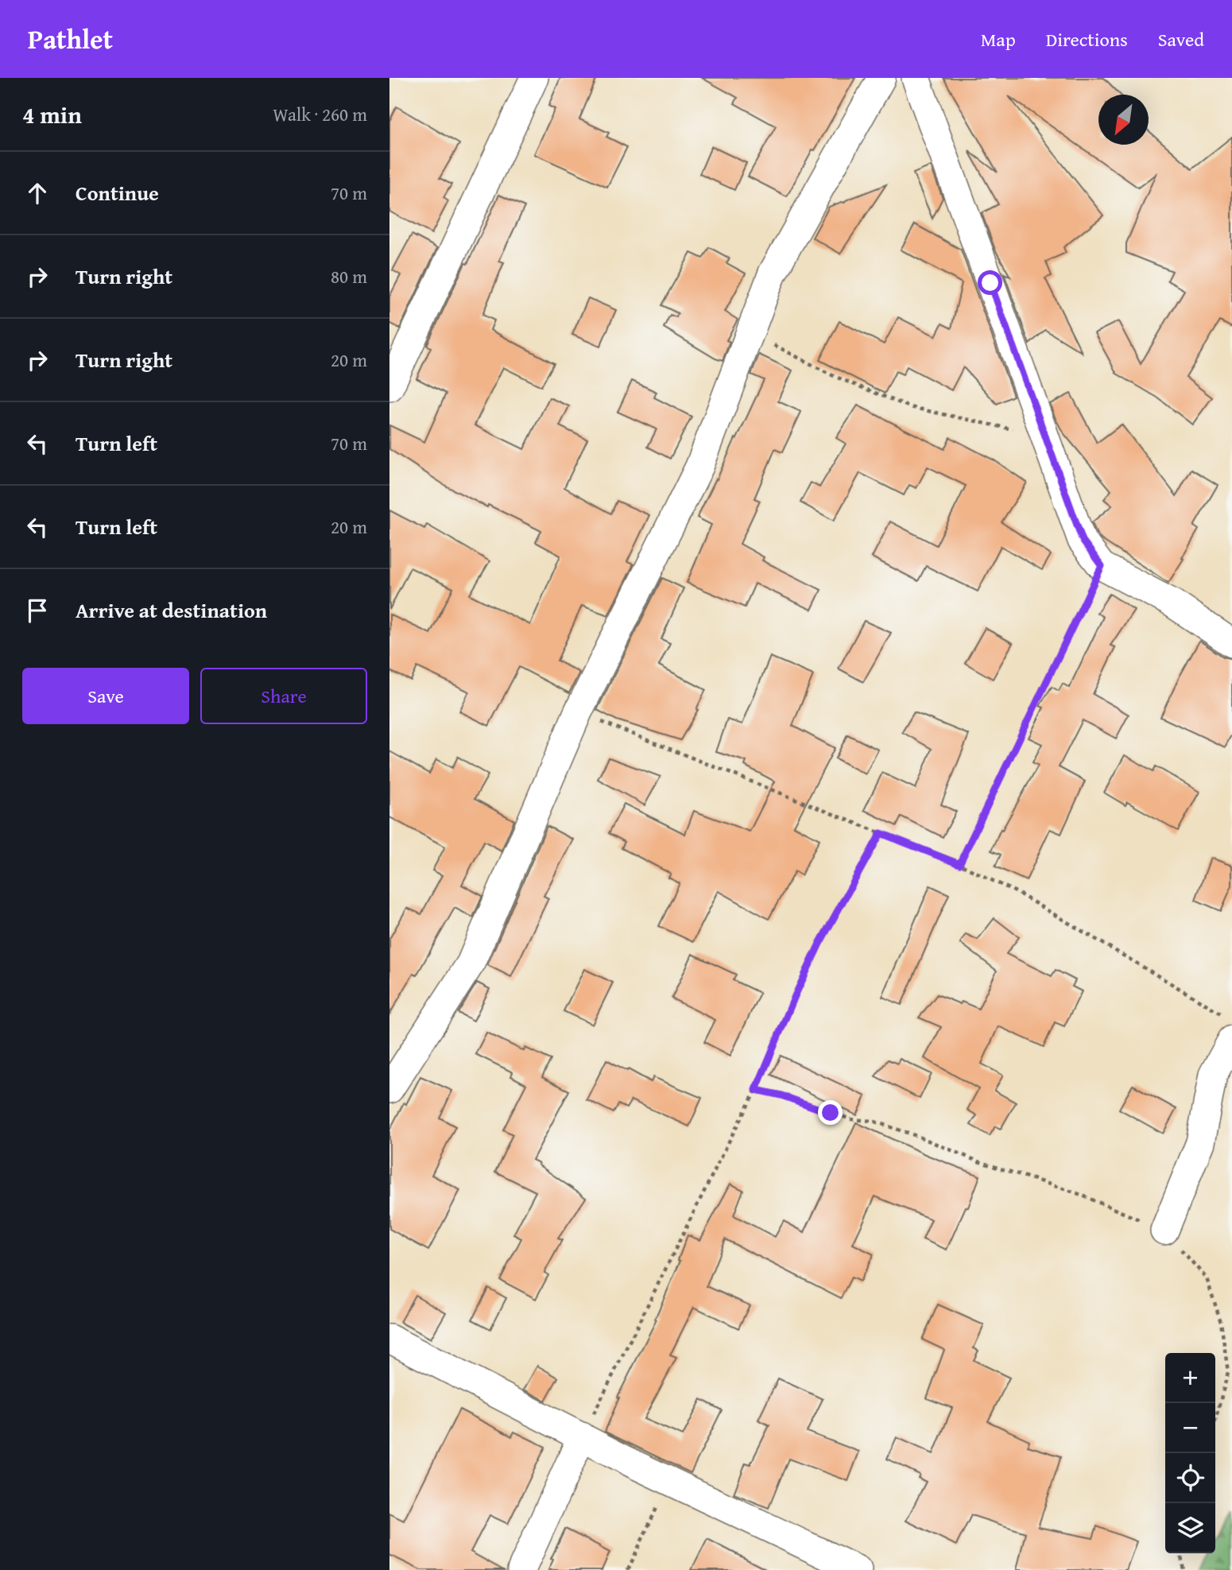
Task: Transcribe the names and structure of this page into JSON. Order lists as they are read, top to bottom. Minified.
{"north":"bottom left","page":{"header":"Pathlet","nav":["Map","Directions","Saved"],"heading":["4 min","Walk · 260 m"],"list":[["Continue","70 m"],["Turn right","80 m"],["Turn right","20 m"],["Turn left","70 m"],["Turn left","20 m"],"Arrive at destination"],"buttons":["Save","Share"],"map_buttons":["+","−"]}}
